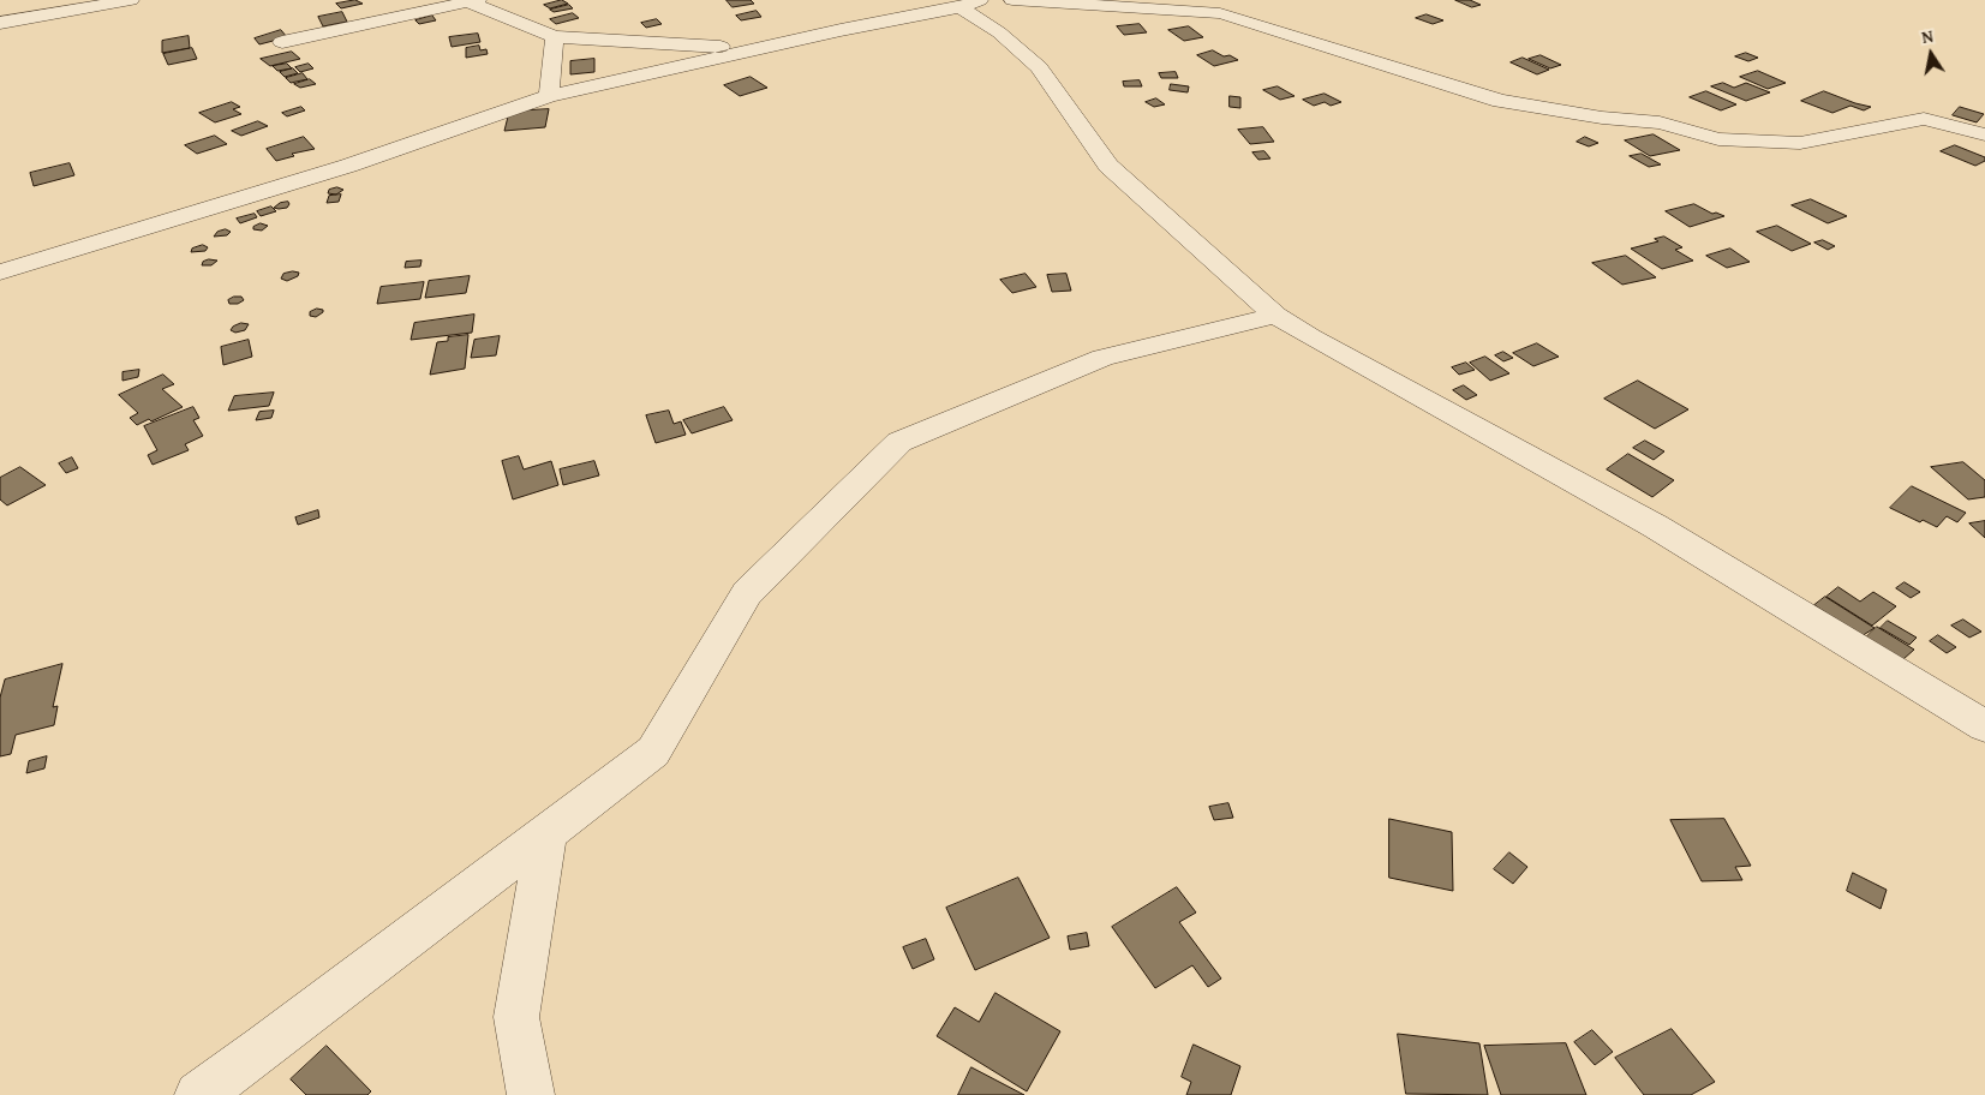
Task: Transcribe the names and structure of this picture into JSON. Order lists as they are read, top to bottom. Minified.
{"north":"top"}
